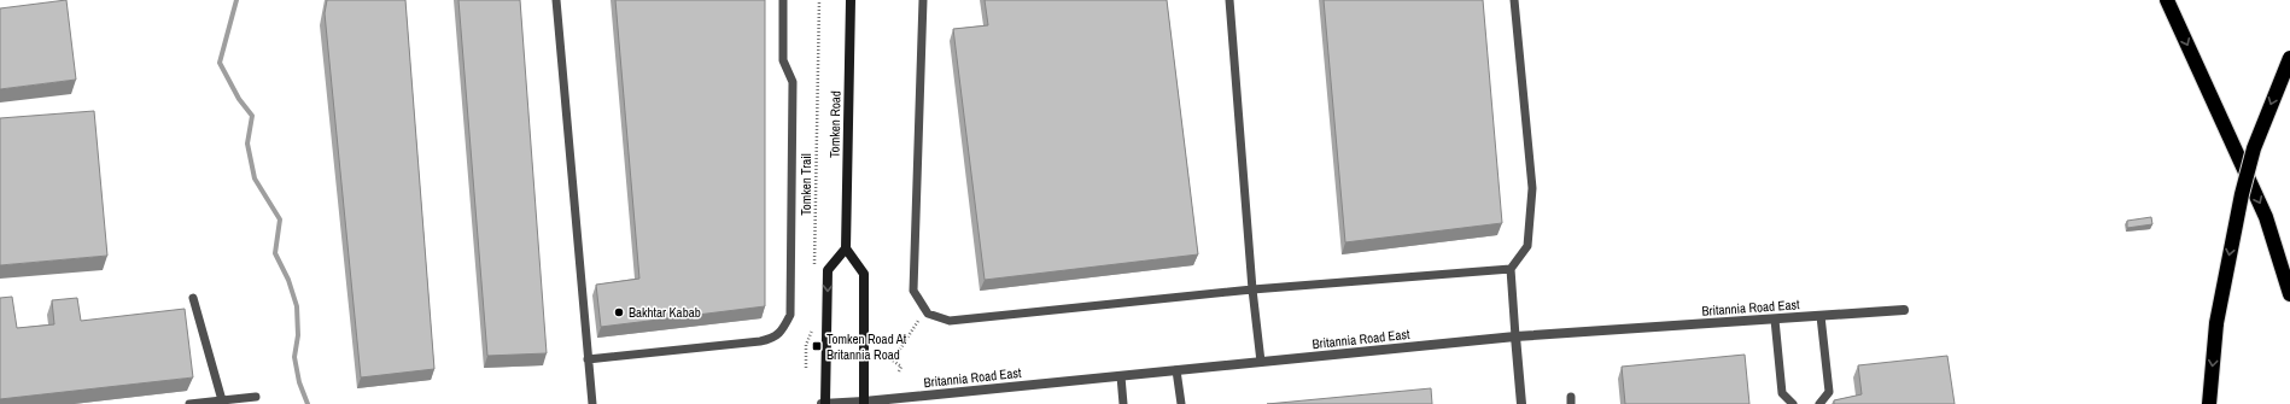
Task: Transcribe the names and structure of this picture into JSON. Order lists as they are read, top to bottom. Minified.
{"streets":{"main road":["Tomken Road"],"street":["Britannia Road East"],"path":["Tomken Trail"]},"places":{"other":["Bakhtar Kabab"],"transit":["Tomken Road At Britannia Road"]}}
